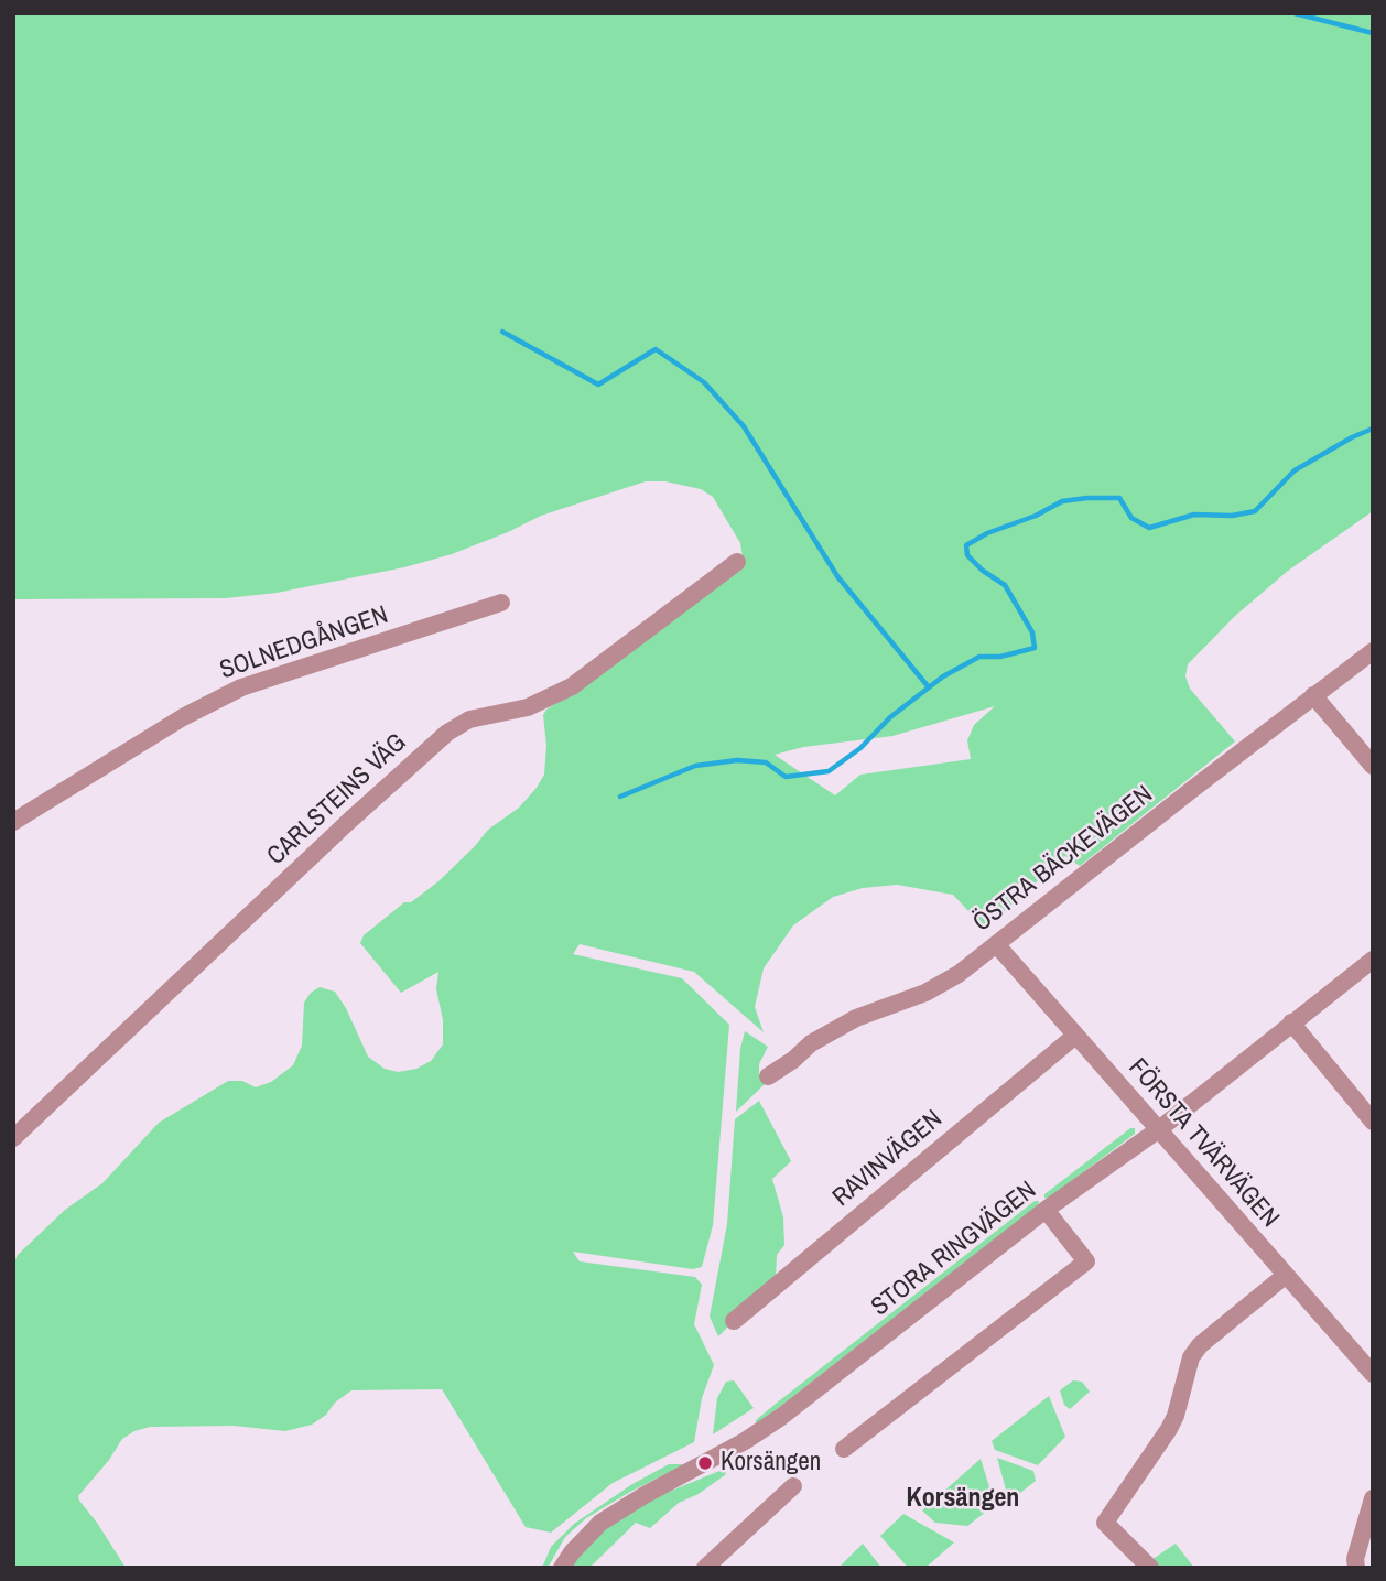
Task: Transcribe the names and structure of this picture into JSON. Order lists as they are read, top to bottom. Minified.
{"streets":{"street":["SOLNEDGÅNGEN","CARLSTEINS VÄG","ÖSTRA BÄCKEVÄGEN","FÖRSTA TVÄRVÄGEN","RAVINVÄGEN","STORA RINGVÄGEN"]},"crossings":[["ÖSTRA BÄCKEVÄGEN","FÖRSTA TVÄRVÄGEN"],["FÖRSTA TVÄRVÄGEN","RAVINVÄGEN"],["FÖRSTA TVÄRVÄGEN","STORA RINGVÄGEN"]],"districts":["Korsängen"],"places":["Korsängen"]}
